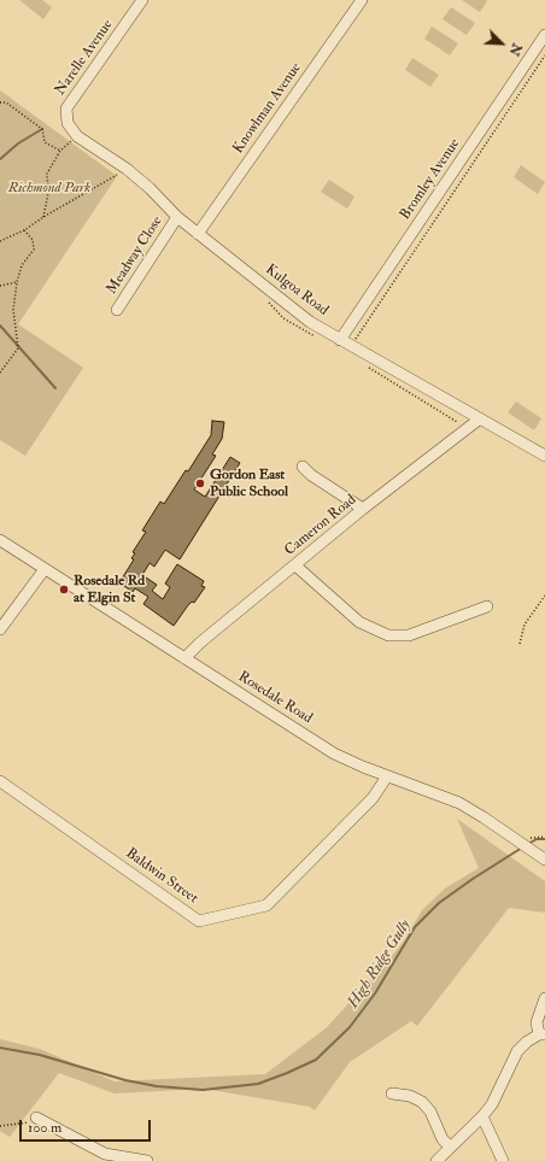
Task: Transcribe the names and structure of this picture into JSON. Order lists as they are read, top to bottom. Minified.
{"streets":{"street":["Narelle Avenue","Knowlman Avenue","Bromley Avenue","Meadway Close","Kulgoa Road","Cameron Road","Rosedale Road","Baldwin Street"]},"crossings":[["Narelle Avenue","Kulgoa Road"],["Knowlman Avenue","Kulgoa Road"],["Bromley Avenue","Kulgoa Road"],["Meadway Close","Kulgoa Road"],["Kulgoa Road","Cameron Road"],["Cameron Road","Rosedale Road"],["Rosedale Road","Baldwin Street"]],"water":["High Ridge Gully"],"parks":["Richmond Park"],"places":["Gordon East Public School","Rosedale Rd at Elgin St"],"scale_bar":"100 m","north":"bottom right"}
